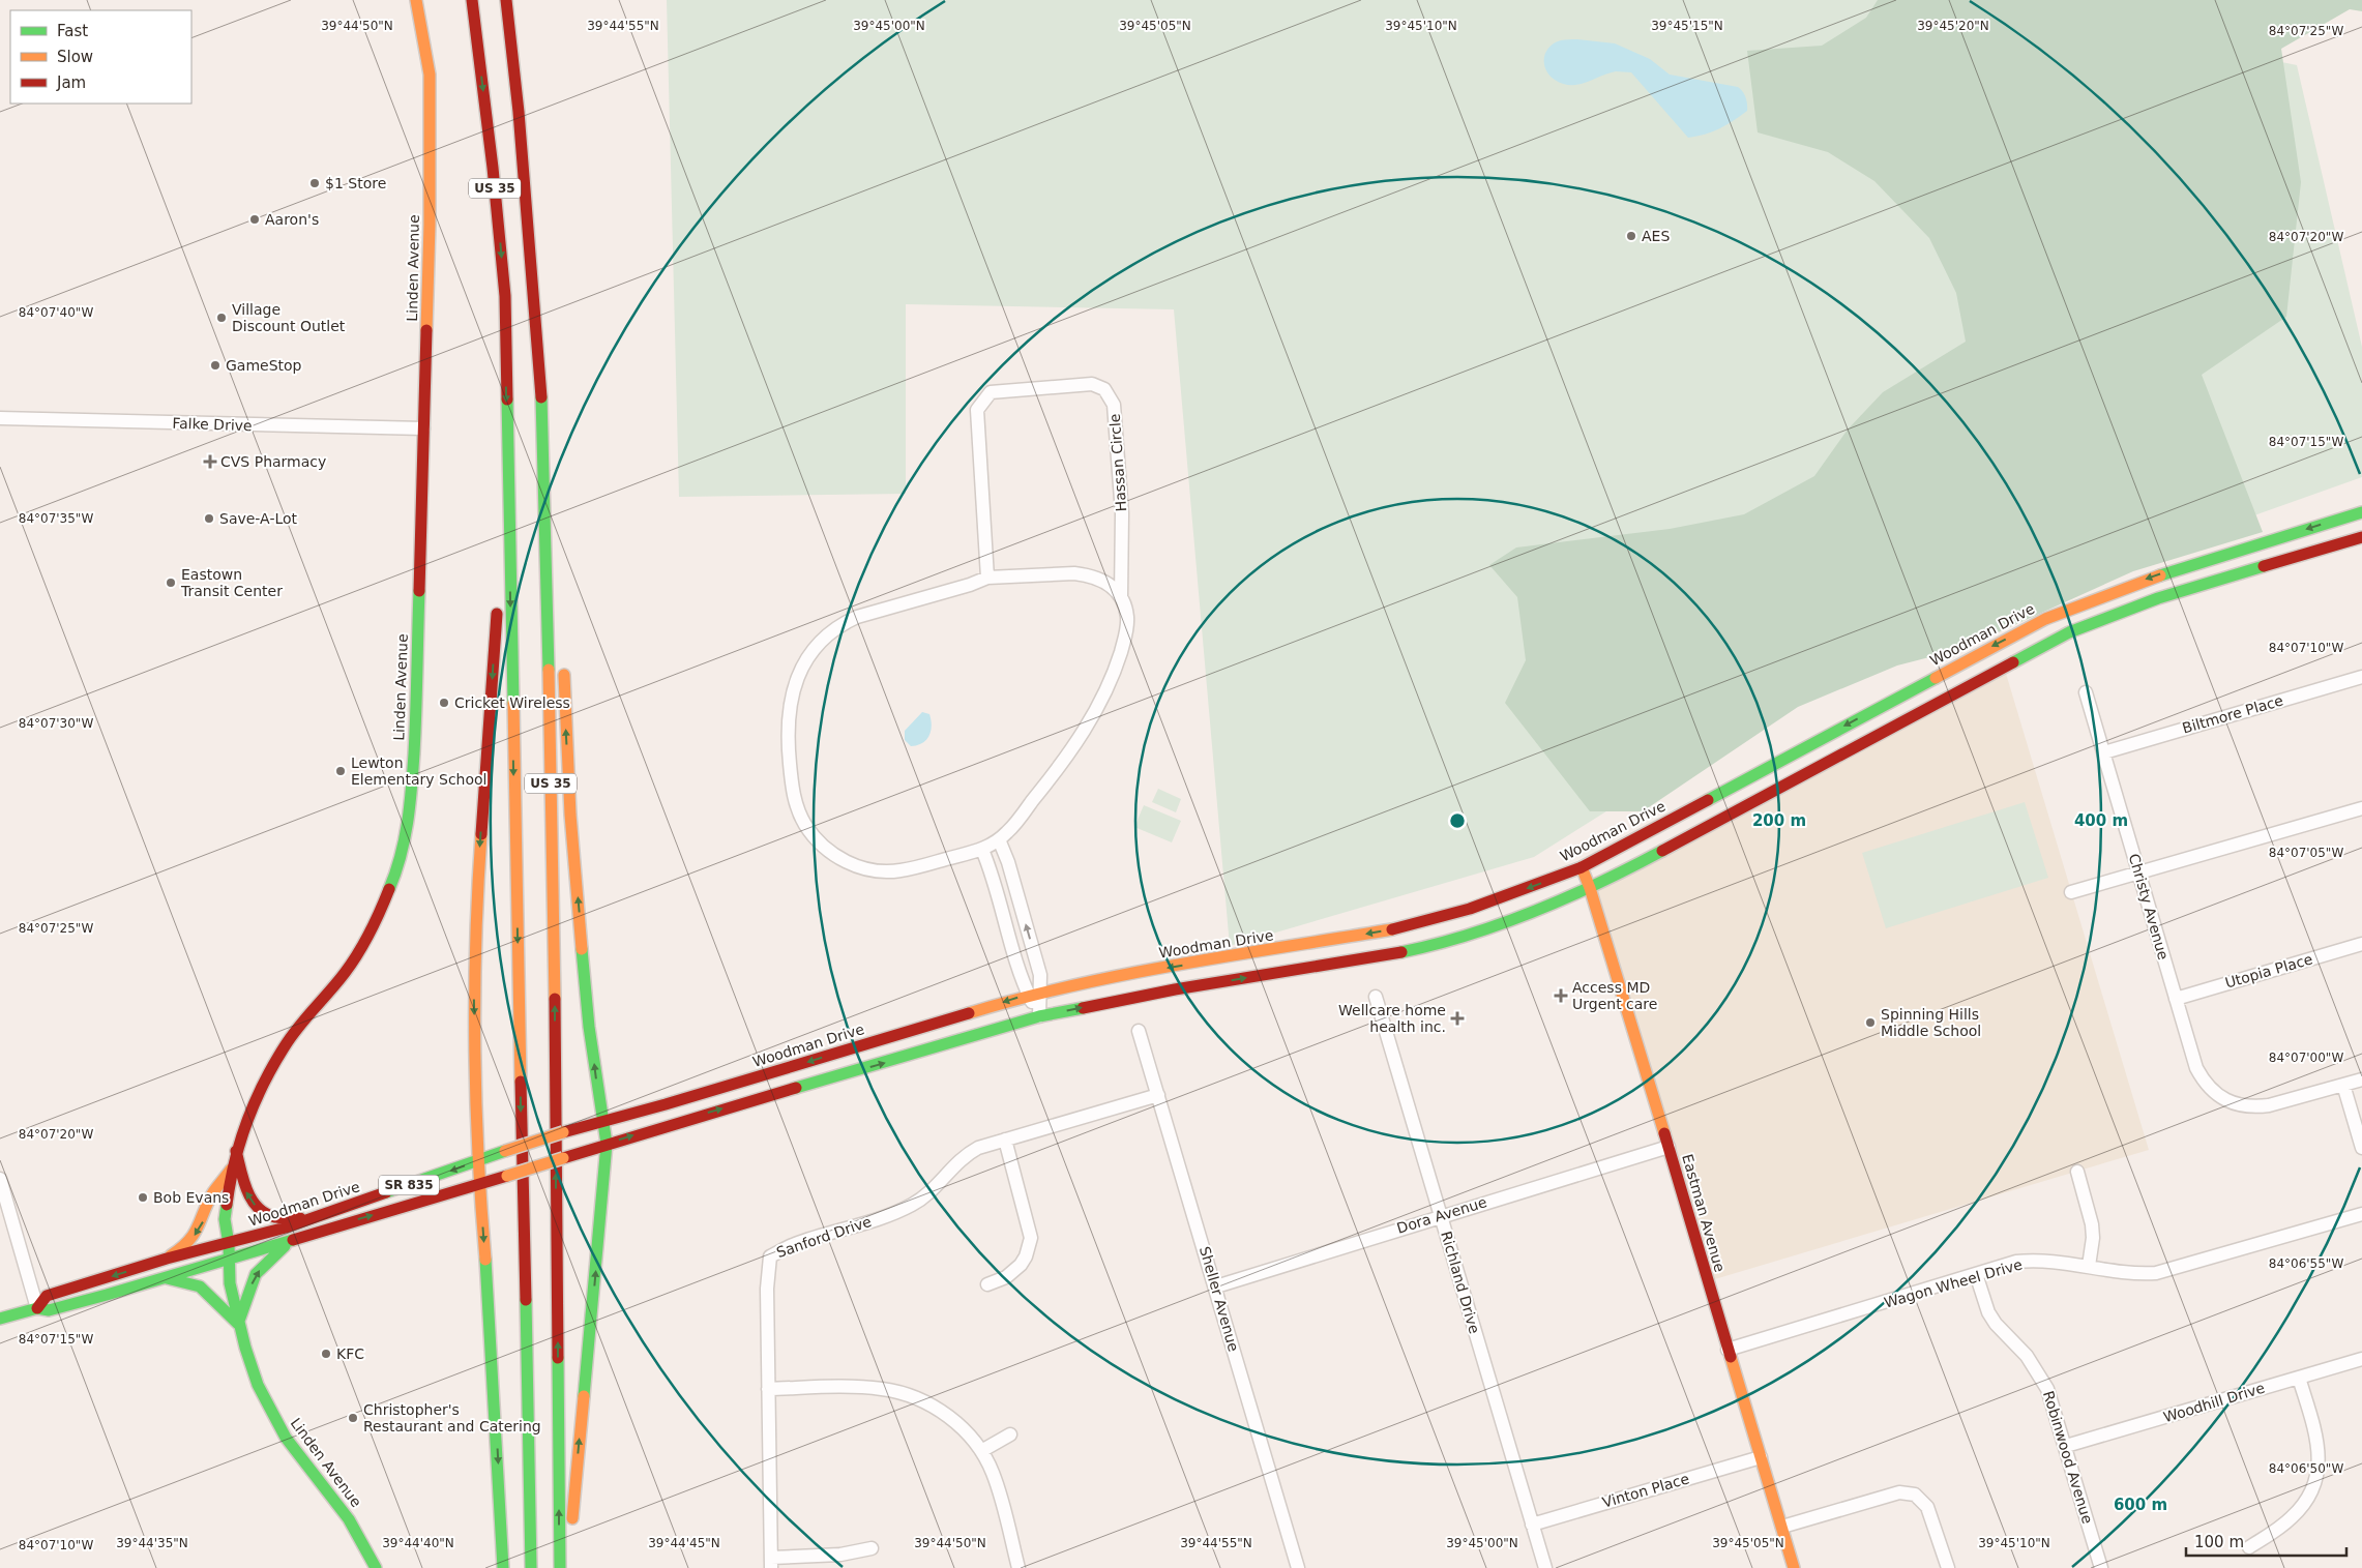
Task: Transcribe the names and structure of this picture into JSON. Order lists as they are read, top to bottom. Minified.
{"streets":{"main road":["US 35","Linden Avenue","Woodman Drive","SR 835","Eastman Avenue"],"street":["Falke Drive","Hassan Circle","Biltmore Place","Christy Avenue","Utopia Place","Dora Avenue","Sanford Drive","Richland Drive","Wagon Wheel Drive","Sheller Avenue","Woodhill Drive","Robinwood Avenue","Vinton Place"]},"crossings":[["Linden Avenue","Falke Drive"],["Linden Avenue","Woodman Drive"],["Woodman Drive","Eastman Avenue"],["Biltmore Place","Christy Avenue"],["Christy Avenue","Utopia Place"],["Eastman Avenue","Dora Avenue"],["Eastman Avenue","Wagon Wheel Drive"],["Eastman Avenue","Vinton Place"],["Dora Avenue","Richland Drive"],["Dora Avenue","Sheller Avenue"],["Sanford Drive","Sheller Avenue"],["Richland Drive","Vinton Place"],["Wagon Wheel Drive","Robinwood Avenue"],["Woodhill Drive","Robinwood Avenue"]],"places":{"other":["$1 Store","Aaron's","AES","Village Discount Outlet","GameStop","Save-A-Lot","Eastown Transit Center","Cricket Wireless","Lewton Elementary School","Spinning Hills Middle School","Bob Evans","KFC","Christopher's Restaurant and Catering"],"health":["CVS Pharmacy","Access MD Urgent care","Wellcare home health inc."]},"legend":["Fast","Slow","Jam"],"scale_bar":"100 m","coordinates":["39°44'50\"N","39°45'00\"N","39°45'05\"N","39°45'15\"N","39°44'55\"N","39°45'10\"N","39°45'20\"N","84°07'25\"W","84°07'20\"W","84°07'40\"W","84°07'15\"W","84°07'35\"W","84°07'10\"W","84°07'30\"W","84°07'05\"W","84°07'00\"W","84°06'55\"W","84°06'50\"W","39°44'35\"N","39°44'40\"N","39°44'45\"N"],"rings":["200 m","400 m","600 m"]}
